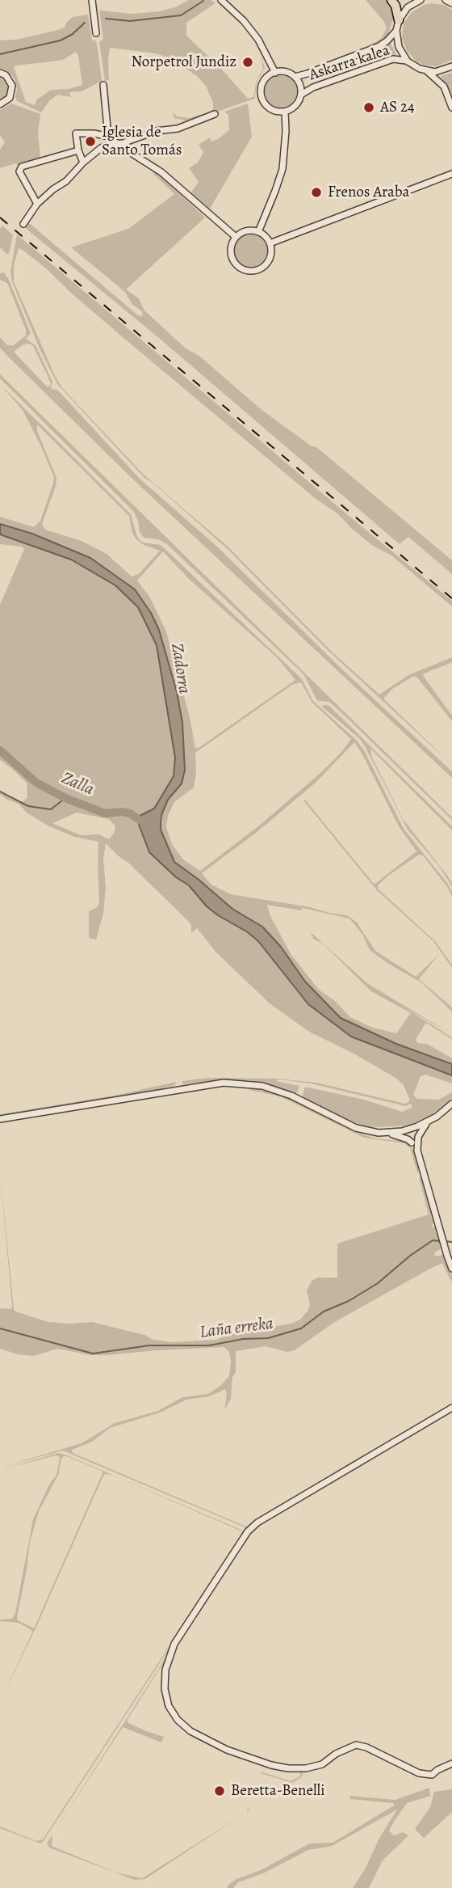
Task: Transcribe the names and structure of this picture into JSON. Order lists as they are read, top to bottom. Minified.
{"streets":{"street":["Askarra kalea"]},"water":["Zadorra","Zalla","Laña erreka"],"places":["Norpetrol Jundiz","AS 24","Iglesia de Santo Tomás","Frenos Araba","Beretta-Benelli"]}
